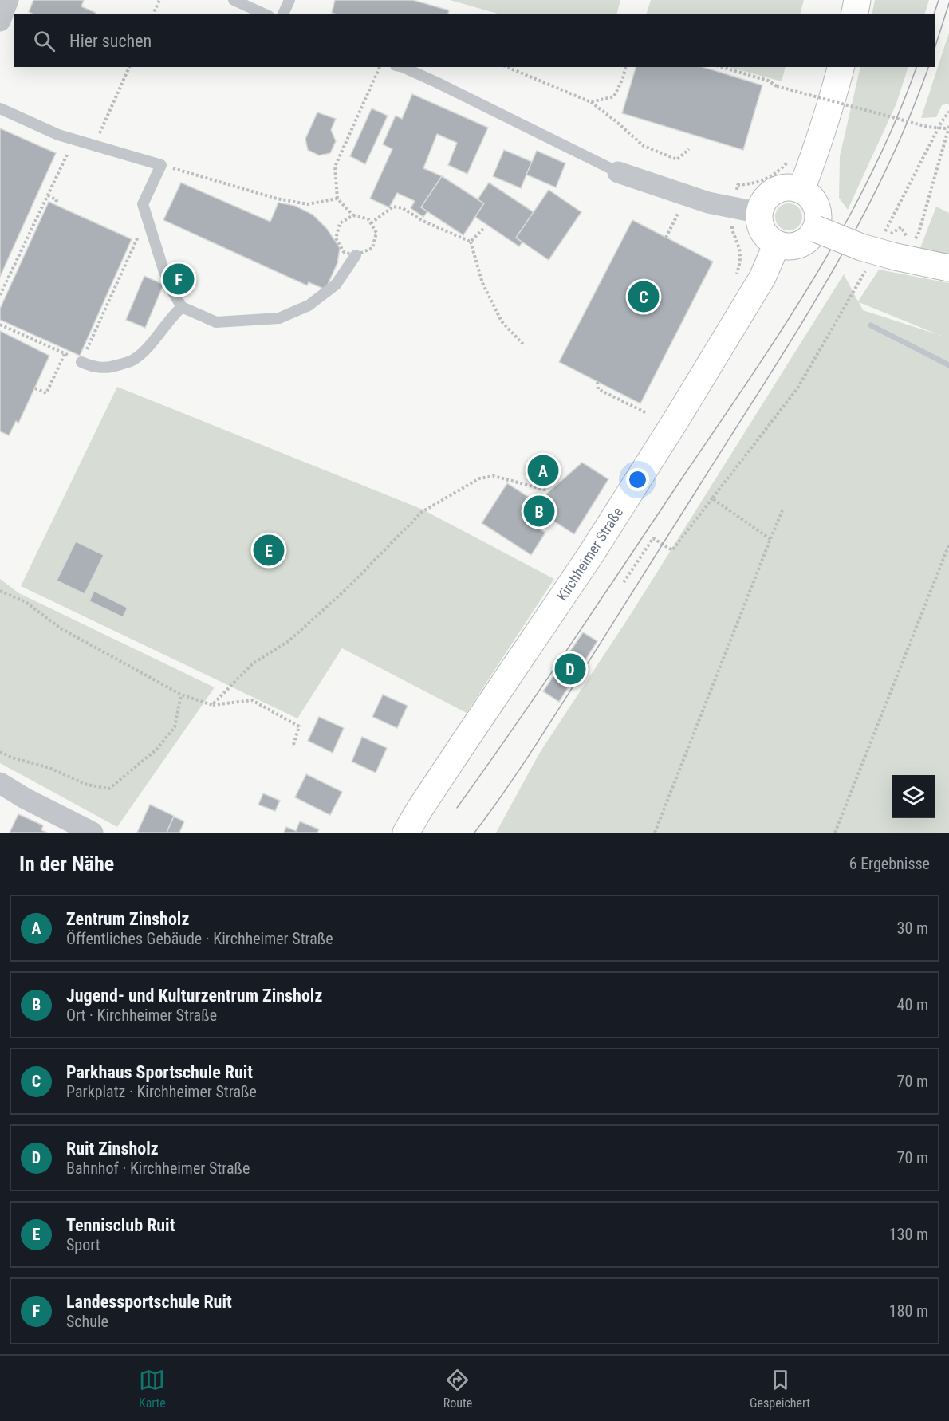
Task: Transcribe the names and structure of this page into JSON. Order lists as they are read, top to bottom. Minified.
{"streets":{"main road":["Kirchheimer Straße"]},"page":{"search":"Hier suchen","pins":["F","C","A","B","E","D"],"heading":["In der Nähe","6 Ergebnisse"],"list":[{"mark":"A","name":"Zentrum Zinsholz","note":"Öffentliches Gebäude · Kirchheimer Straße","value":"30 m"},{"mark":"B","name":"Jugend- und Kulturzentrum Zinsholz","note":"Ort · Kirchheimer Straße","value":"40 m"},{"mark":"C","name":"Parkhaus Sportschule Ruit","note":"Parkplatz · Kirchheimer Straße","value":"70 m"},{"mark":"D","name":"Ruit Zinsholz","note":"Bahnhof · Kirchheimer Straße","value":"70 m"},{"mark":"E","name":"Tennisclub Ruit","note":"Sport","value":"130 m"},{"mark":"F","name":"Landessportschule Ruit","note":"Schule","value":"180 m"}],"nav":["Karte","Route","Gespeichert"]}}
